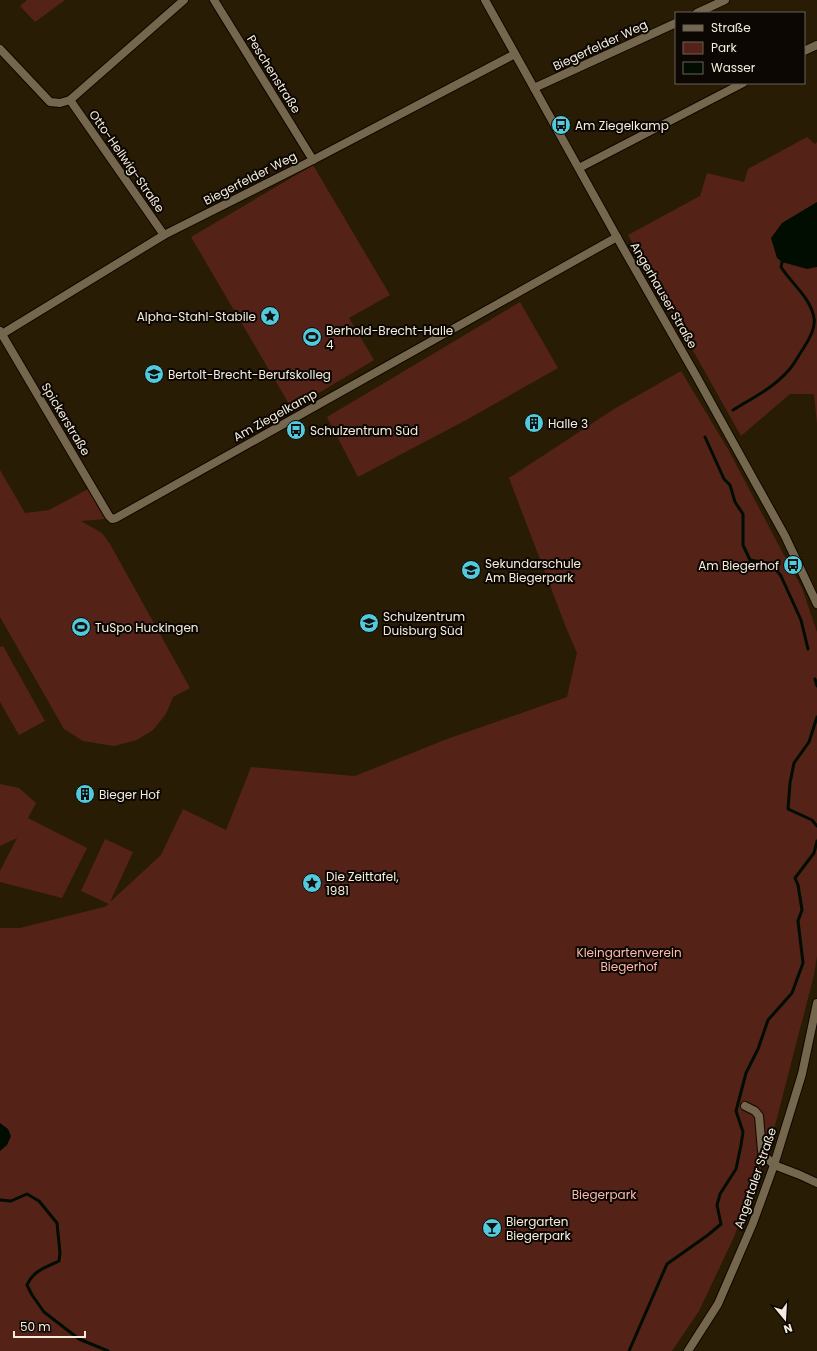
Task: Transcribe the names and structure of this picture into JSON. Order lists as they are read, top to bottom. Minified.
{"streets":{"street":["Biegerfelder Weg","Peschenstraße","Otto-Hellwig-Straße","Angerhauser Straße","Am Ziegelkamp","Spickerstraße","Angertaler Straße"]},"crossings":[["Biegerfelder Weg","Peschenstraße"],["Biegerfelder Weg","Otto-Hellwig-Straße"],["Biegerfelder Weg","Angerhauser Straße"],["Biegerfelder Weg","Spickerstraße"],["Angerhauser Straße","Am Ziegelkamp"],["Am Ziegelkamp","Spickerstraße"]],"parks":["Kleingartenverein Biegerhof","Biegerpark"],"places":{"bus stop":["Am Ziegelkamp","Schulzentrum Süd","Am Biegerhof"],"place":["Alpha-Stahl-Stabile","Die Zeittafel, 1981"],"sports":["Berhold-Brecht-Halle 4","TuSpo Huckingen"],"school or university":["Bertolt-Brecht-Berufskolleg","Sekundarschule Am Biegerpark","Schulzentrum Duisburg Süd"],"building":["Halle 3","Bieger Hof"],"bar":["Biergarten Biegerpark"]},"legend":["Straße","Park","Wasser"],"scale_bar":"50 m","north":"bottom"}
